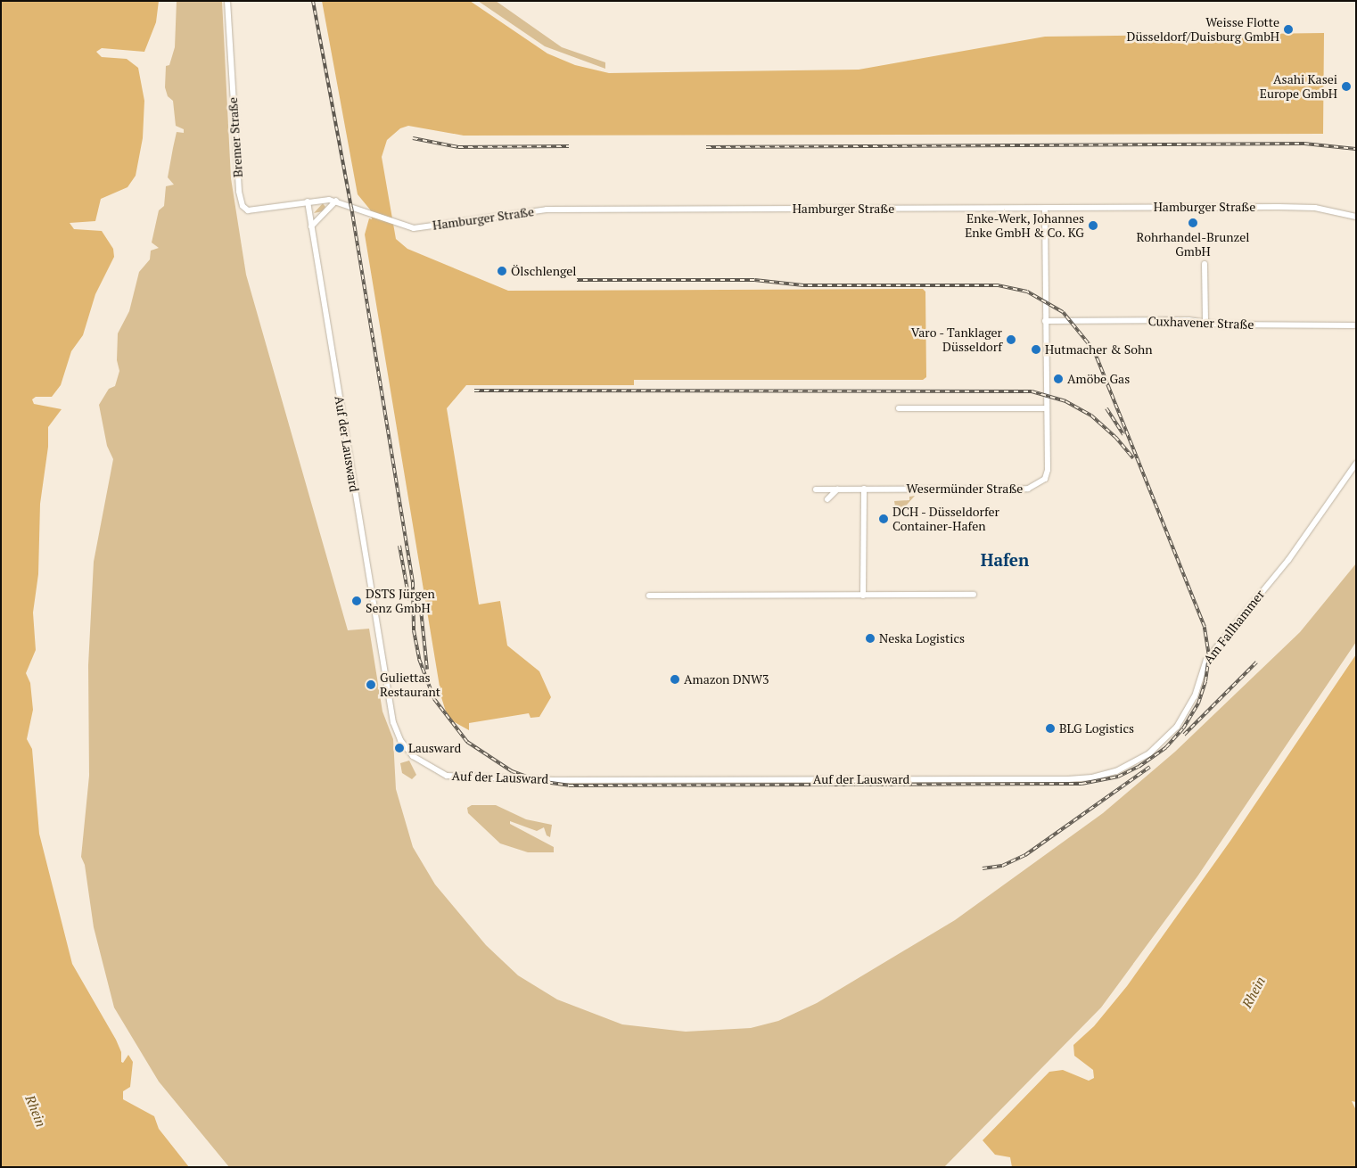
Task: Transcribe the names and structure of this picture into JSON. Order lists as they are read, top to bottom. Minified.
{"streets":{"street":["Bremer Straße","Hamburger Straße","Cuxhavener Straße","Auf der Lausward","Wesermünder Straße","Am Fallhammer"]},"crossings":[["Bremer Straße","Hamburger Straße"],["Bremer Straße","Auf der Lausward"],["Hamburger Straße","Auf der Lausward"],["Hamburger Straße","Wesermünder Straße"],["Cuxhavener Straße","Wesermünder Straße"],["Auf der Lausward","Am Fallhammer"]],"districts":["Hafen"],"water":["Rhein"],"places":["Weisse Flotte Düsseldorf/Duisburg GmbH","Asahi Kasei Europe GmbH","Rohrhandel-Brunzel GmbH","Enke-Werk, Johannes Enke GmbH & Co. KG","Ölschlengel","Varo - Tanklager Düsseldorf","Hutmacher & Sohn","Amöbe Gas","DCH - Düsseldorfer Container-Hafen","DSTS Jürgen Senz GmbH","Neska Logistics","Amazon DNW3","Guliettas Restaurant","BLG Logistics","Lausward"]}
